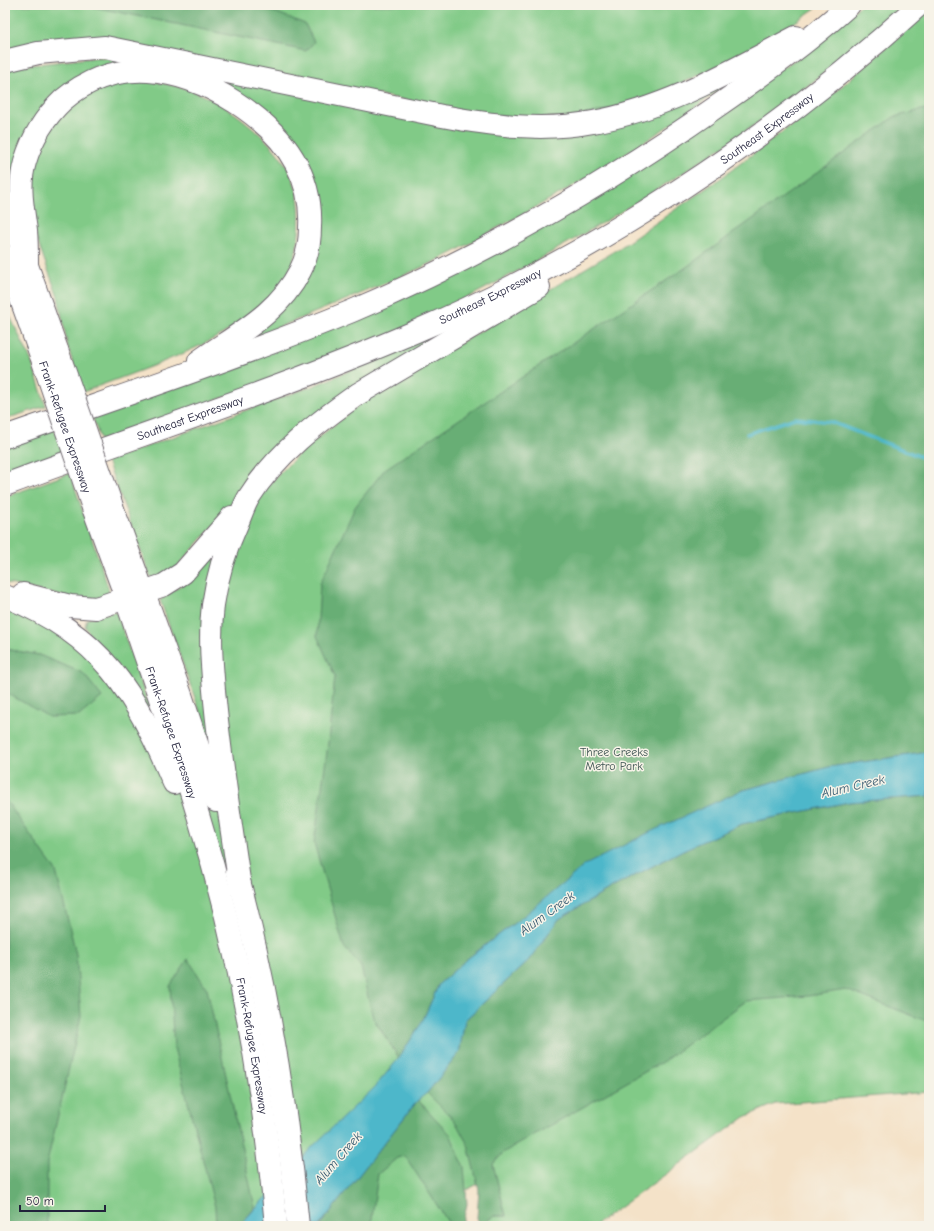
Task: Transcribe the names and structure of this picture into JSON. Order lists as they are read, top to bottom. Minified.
{"streets":{"highway":["Southeast Expressway","Frank-Refugee Expressway"]},"water":["Alum Creek"],"parks":["Three Creeks Metro Park"],"scale_bar":"50 m"}
